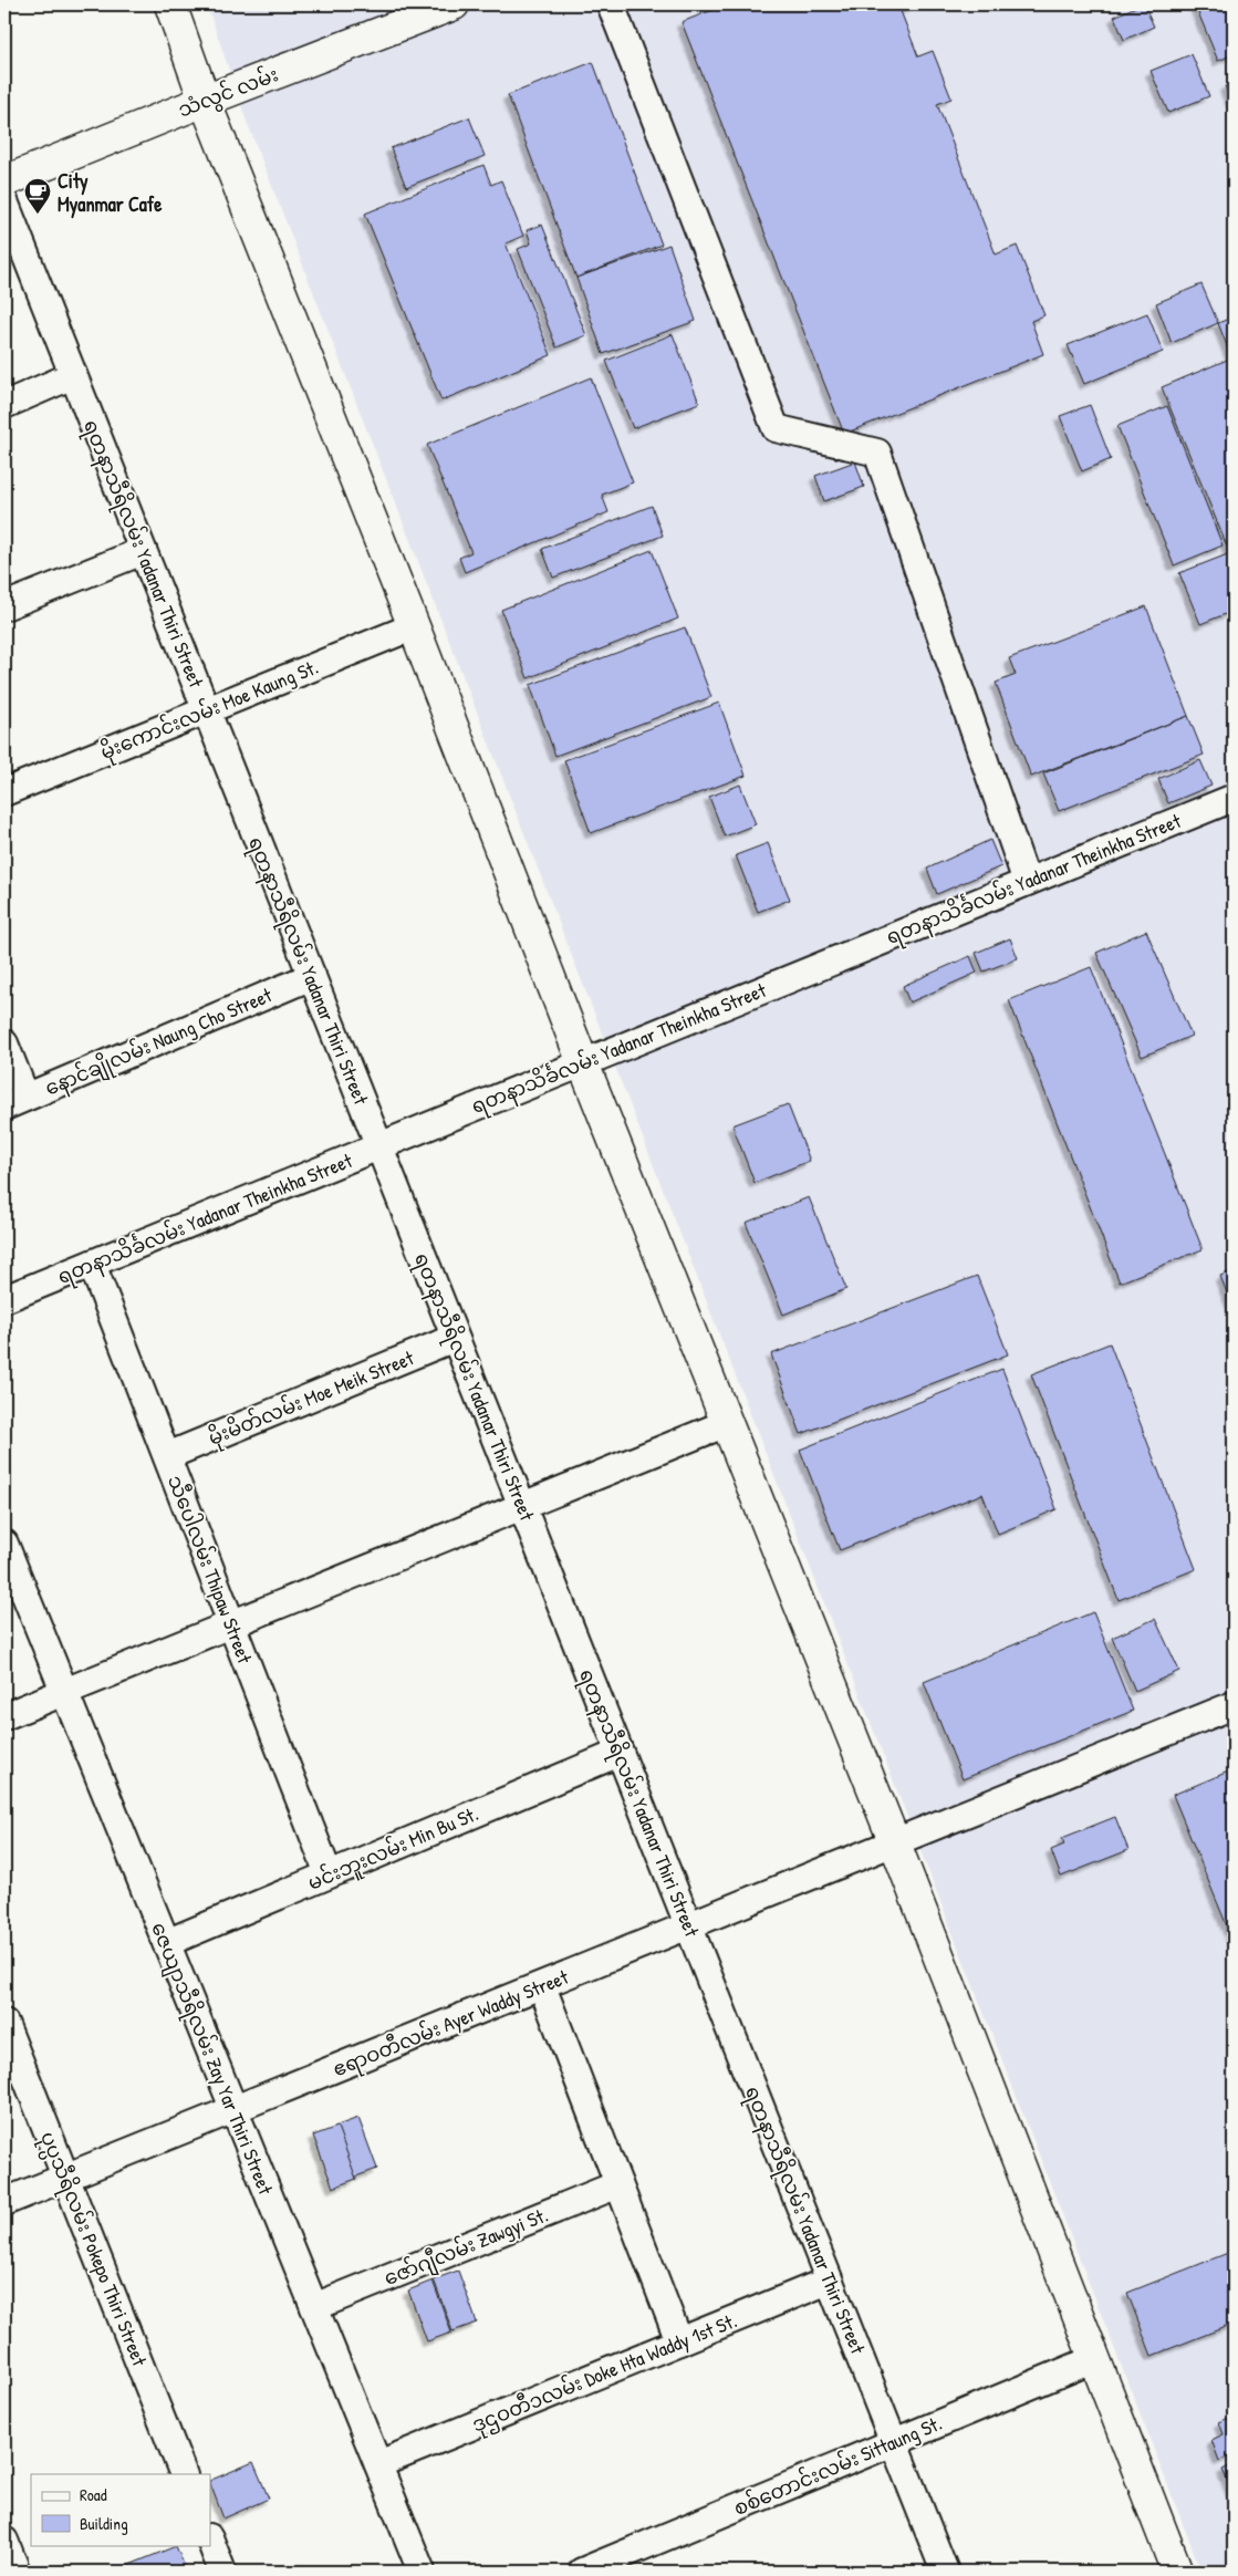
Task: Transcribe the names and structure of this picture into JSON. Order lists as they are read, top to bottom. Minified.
{"streets":{"street":["သံလွင် လမ်း","ရတနာသီရိလမ်း Yadanar Thiri Street","မိုးကောင်းလမ်း Moe Kaung St.","ရတနာသိင်္ခလမ်း Yadanar Theinkha Street","နောင်ချိုလမ်း Naung Cho Street","မိုးမိတ်လမ်း Moe Meik Street","သီပေါလမ်း Thipaw Street","မင်းဘူးလမ်း Min Bu St.","ဧရာဝတီလမ်း Ayer Waddy Street","ဇေယျာသီရိလမ်း Zay Yar Thiri Street","ဇော်ဂျီလမ်း Zawgyi St.","ပုပ္ပသီရိလမ်း Pokepo Thiri Street","ဒုဌဝတီ၁လမ်း Doke Hta Waddy 1st St.","စစ်တောင်းလမ်း Sittaung St."]},"crossings":[["ရတနာသီရိလမ်း Yadanar Thiri Street","မိုးကောင်းလမ်း Moe Kaung St."],["ရတနာသီရိလမ်း Yadanar Thiri Street","ရတနာသိင်္ခလမ်း Yadanar Theinkha Street"],["ရတနာသီရိလမ်း Yadanar Thiri Street","နောင်ချိုလမ်း Naung Cho Street"],["ရတနာသီရိလမ်း Yadanar Thiri Street","မိုးမိတ်လမ်း Moe Meik Street"],["ရတနာသီရိလမ်း Yadanar Thiri Street","မင်းဘူးလမ်း Min Bu St."],["ရတနာသီရိလမ်း Yadanar Thiri Street","ဧရာဝတီလမ်း Ayer Waddy Street"],["ရတနာသီရိလမ်း Yadanar Thiri Street","ဒုဌဝတီ၁လမ်း Doke Hta Waddy 1st St."],["ရတနာသီရိလမ်း Yadanar Thiri Street","စစ်တောင်းလမ်း Sittaung St."],["ရတနာသိင်္ခလမ်း Yadanar Theinkha Street","သီပေါလမ်း Thipaw Street"],["မိုးမိတ်လမ်း Moe Meik Street","သီပေါလမ်း Thipaw Street"],["သီပေါလမ်း Thipaw Street","မင်းဘူးလမ်း Min Bu St."],["မင်းဘူးလမ်း Min Bu St.","ဇေယျာသီရိလမ်း Zay Yar Thiri Street"],["ဧရာဝတီလမ်း Ayer Waddy Street","ဇေယျာသီရိလမ်း Zay Yar Thiri Street"],["ဧရာဝတီလမ်း Ayer Waddy Street","ပုပ္ပသီရိလမ်း Pokepo Thiri Street"],["ဇေယျာသီရိလမ်း Zay Yar Thiri Street","ဇော်ဂျီလမ်း Zawgyi St."],["ဇေယျာသီရိလမ်း Zay Yar Thiri Street","ဒုဌဝတီ၁လမ်း Doke Hta Waddy 1st St."]],"places":{"cafe":["City Myanmar Cafe"]},"legend":["Road","Building"]}
